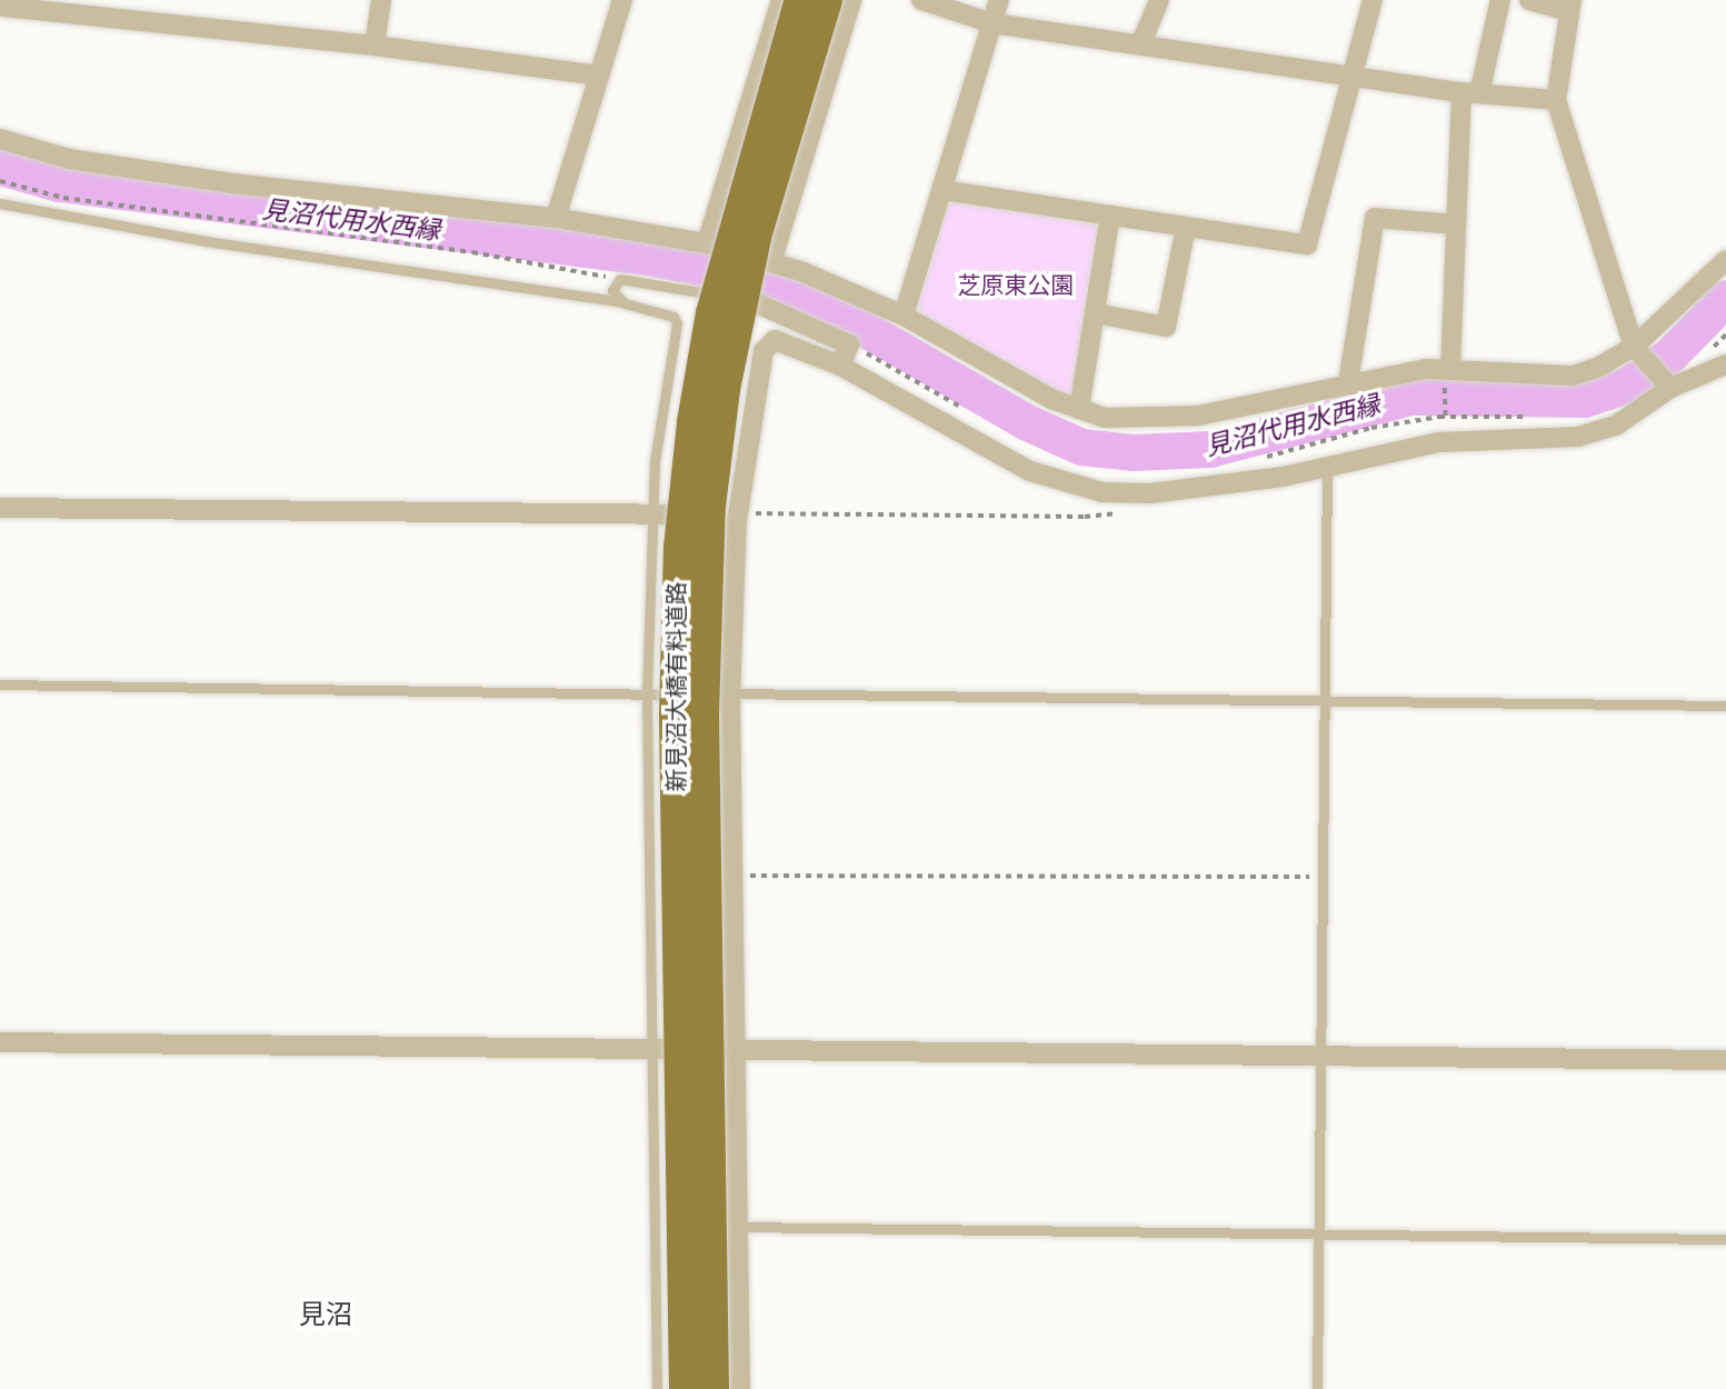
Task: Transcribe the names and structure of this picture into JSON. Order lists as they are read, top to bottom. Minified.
{"streets":{"highway":["新見沼大橋有料道路"]},"districts":["見沼"],"water":["見沼代用水西縁"],"parks":["芝原東公園"]}
